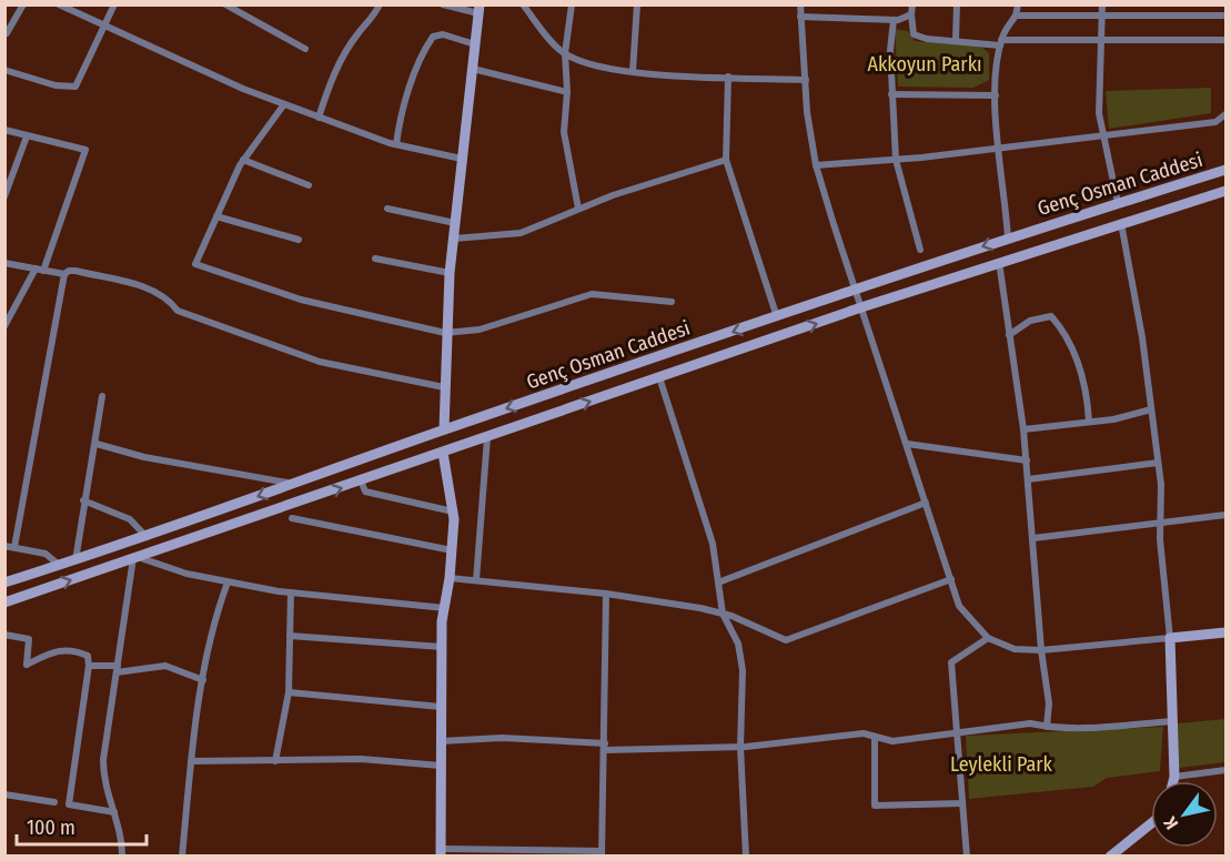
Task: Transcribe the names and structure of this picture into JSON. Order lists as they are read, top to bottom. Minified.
{"streets":{"main road":["Genç Osman Caddesi"]},"parks":["Akkoyun Parkı","Leylekli Park"],"scale_bar":"100 m","north":"bottom left"}
